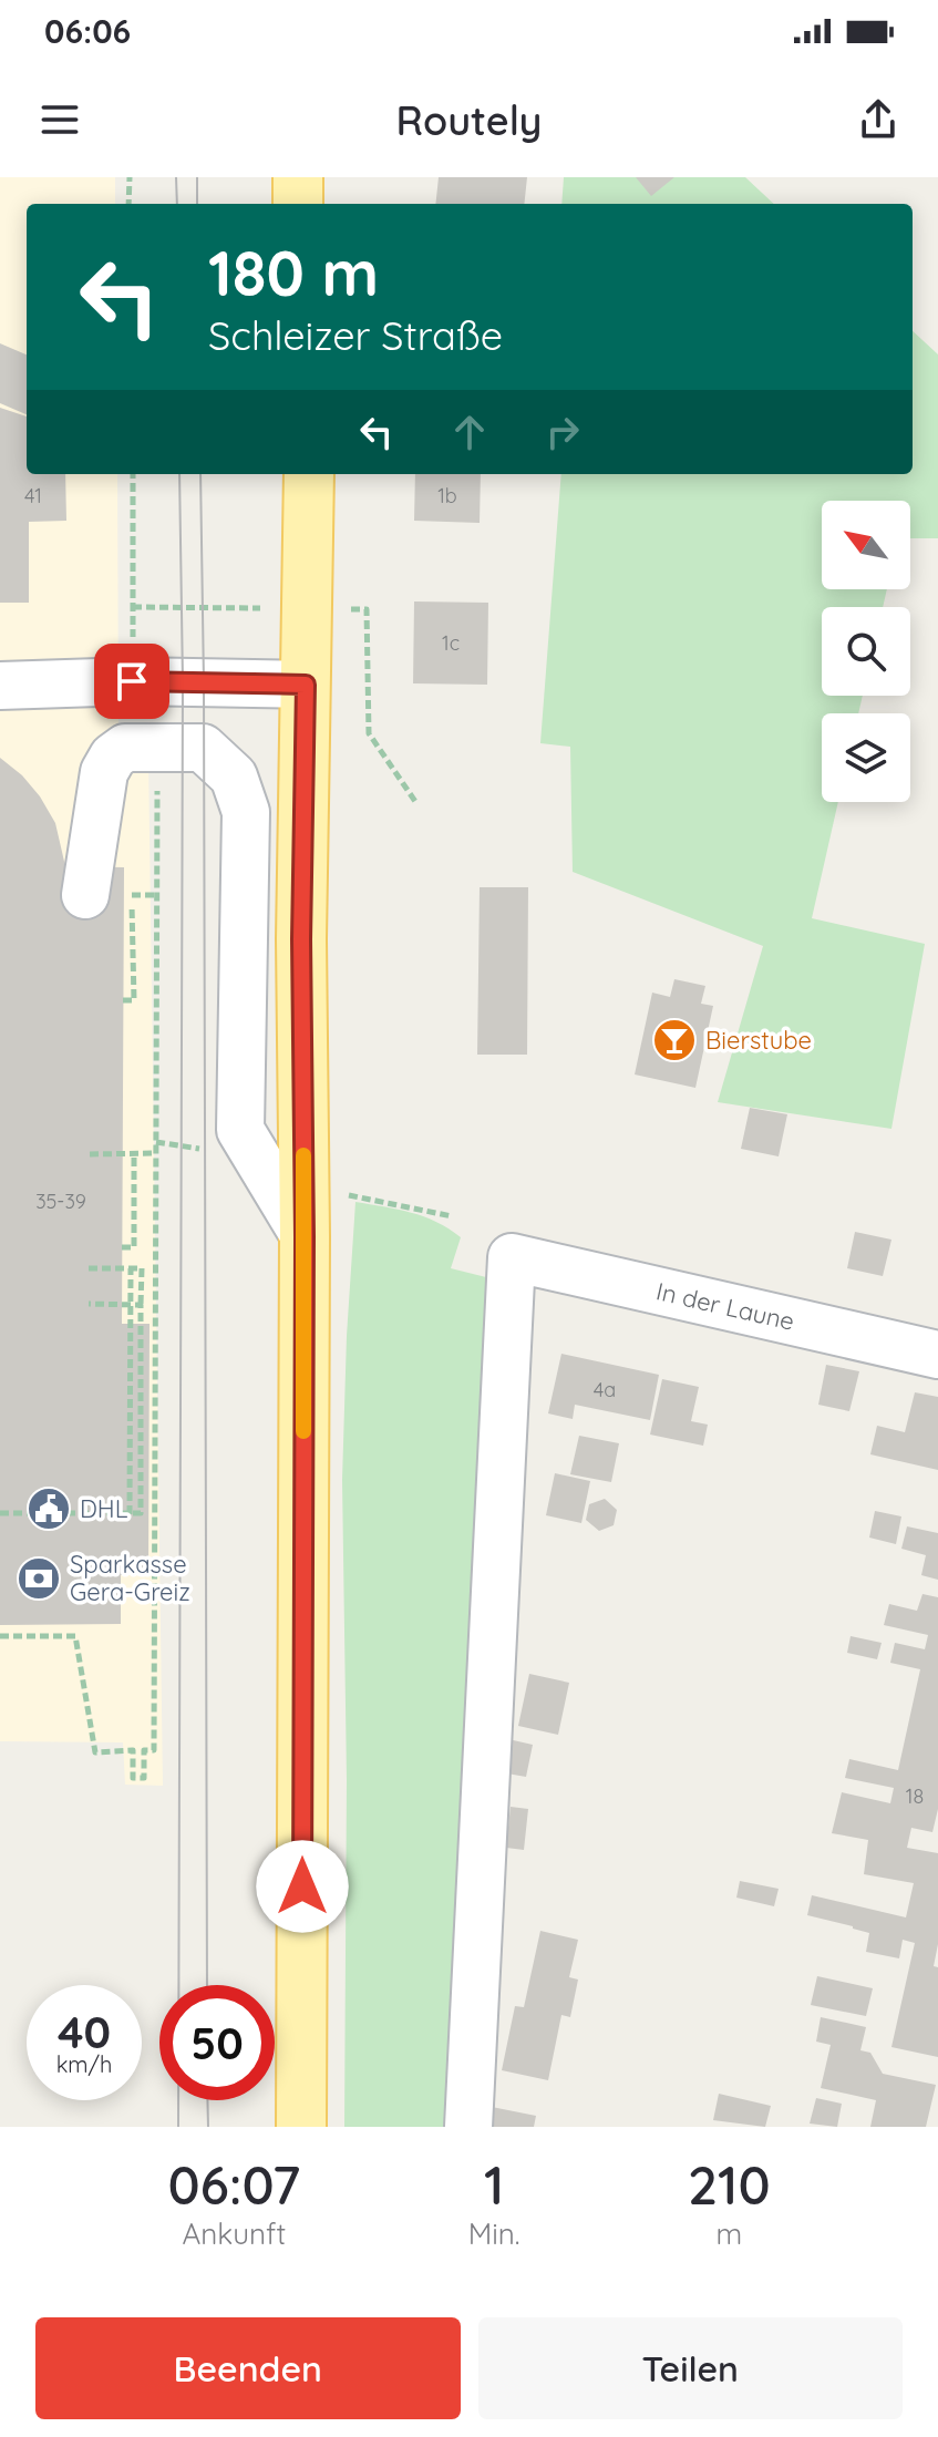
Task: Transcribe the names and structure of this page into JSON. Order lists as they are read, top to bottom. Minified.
{"streets":{"street":["In der Laune"]},"places":{"bar":["Bierstube"],"public building":["DHL"],"bank":["Sparkasse Gera-Greiz"]},"house_numbers":["41","1b","1c","35-39","4a","18"],"north":"top left","page":{"status":"06:06","header":"Routely","turn":["180 m","Schleizer Straße"],"speed":"40 km/h","limit":"50","eta":["06:07","Ankunft","1","Min.","210","m"],"buttons":["Beenden","Teilen"]}}
